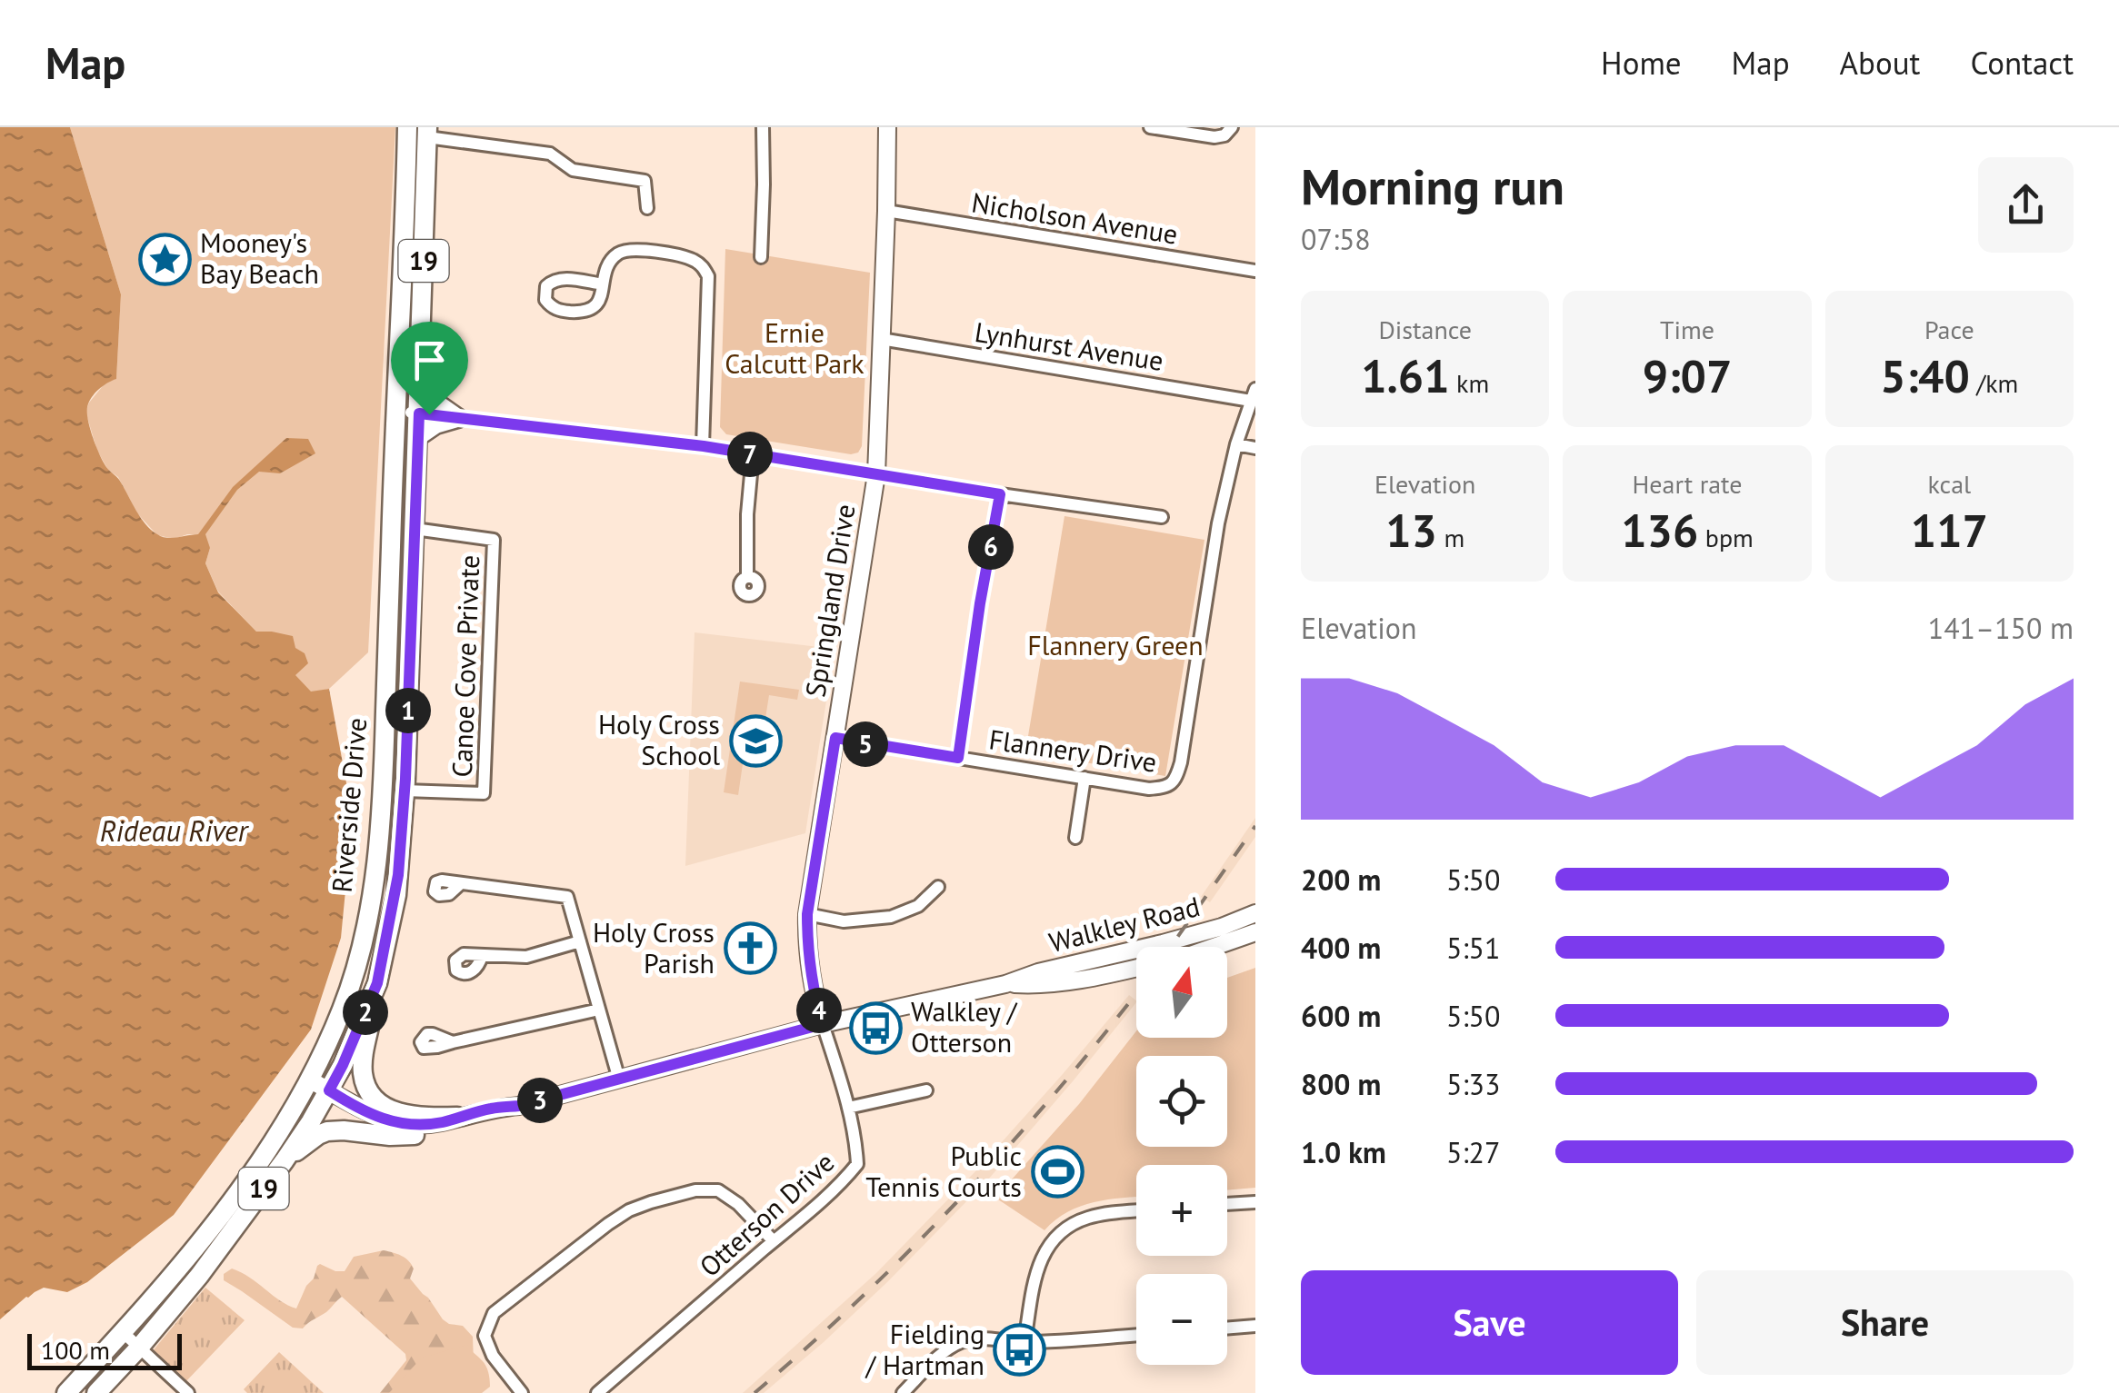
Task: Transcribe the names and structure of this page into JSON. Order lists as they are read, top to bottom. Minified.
{"streets":{"main road":["19","Springland Drive","Riverside Drive","Walkley Road"],"street":["Nicholson Avenue","Lynhurst Avenue","Canoe Cove Private","Flannery Drive","Otterson Drive"]},"crossings":[["Nicholson Avenue","Springland Drive"],["Lynhurst Avenue","Springland Drive"],["Lynhurst Avenue","Flannery Drive"],["Springland Drive","Flannery Drive"],["Springland Drive","Walkley Road"],["Springland Drive","Otterson Drive"],["Canoe Cove Private","Riverside Drive"],["Riverside Drive","Walkley Road"],["Walkley Road","Otterson Drive"]],"water":["Rideau River"],"parks":["Ernie Calcutt Park","Flannery Green"],"places":{"place":["Mooney's Bay Beach"],"school or university":["Holy Cross School"],"church":["Holy Cross Parish"],"bus stop":["Walkley / Otterson","Fielding / Hartman"],"sports":["Public Tennis Courts"]},"scale_bar":"100 m","north":"top","page":{"header":"Map","nav":["Home","Map","About","Contact"],"heading":["Morning run","07:58"],"stats":[["Distance","1.61 km"],["Time","9:07"],["Pace","5:40 /km"],["Elevation","13 m"],["Heart rate","136 bpm"],["kcal","117"]],"pins":["7","6","1","5","4","2","3"],"chart":["Elevation","141–150 m"],"list":[{"name":"200 m","note":"5:50"},{"name":"400 m","note":"5:51"},{"name":"600 m","note":"5:50"},{"name":"800 m","note":"5:33"},{"name":"1.0 km","note":"5:27"}],"map_buttons":["+","−"],"buttons":["Save","Share"],"scale":"100 m"}}
